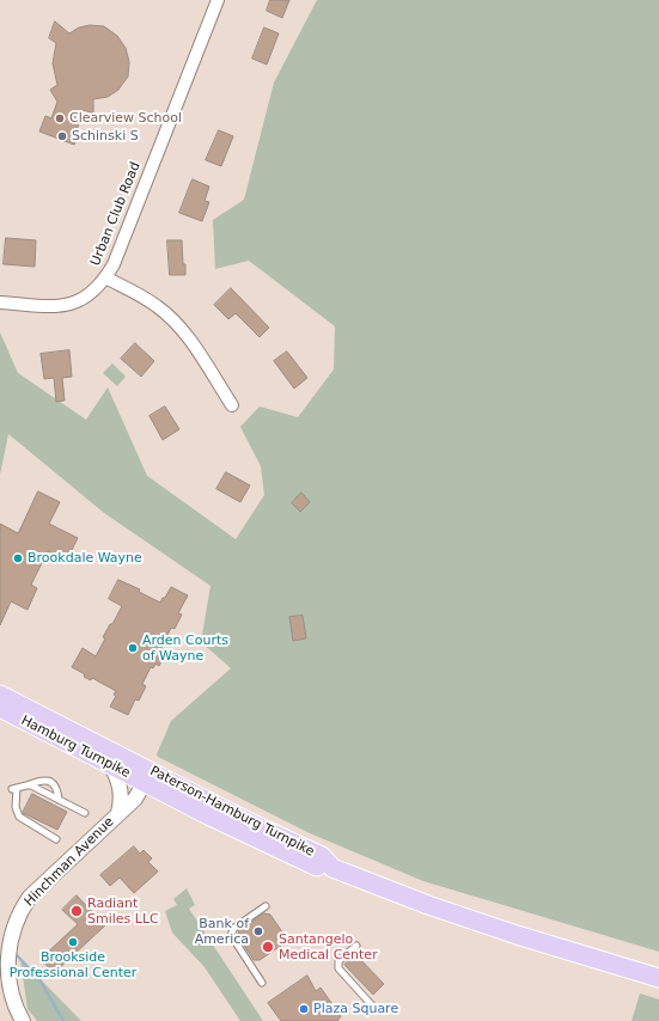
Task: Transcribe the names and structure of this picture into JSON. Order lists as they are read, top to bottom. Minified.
{"streets":{"main road":["Hamburg Turnpike","Paterson-Hamburg Turnpike"],"street":["Urban Club Road","Hinchman Avenue"]},"crossings":[["Hamburg Turnpike","Paterson-Hamburg Turnpike"],["Hamburg Turnpike","Hinchman Avenue"],["Paterson-Hamburg Turnpike","Hinchman Avenue"]],"places":["Clearview School","Schinski S","Brookdale Wayne","Arden Courts of Wayne","Radiant Smiles LLC","Bank of America","Brookside Professional Center","Santangelo Medical Center","Plaza Square"]}
